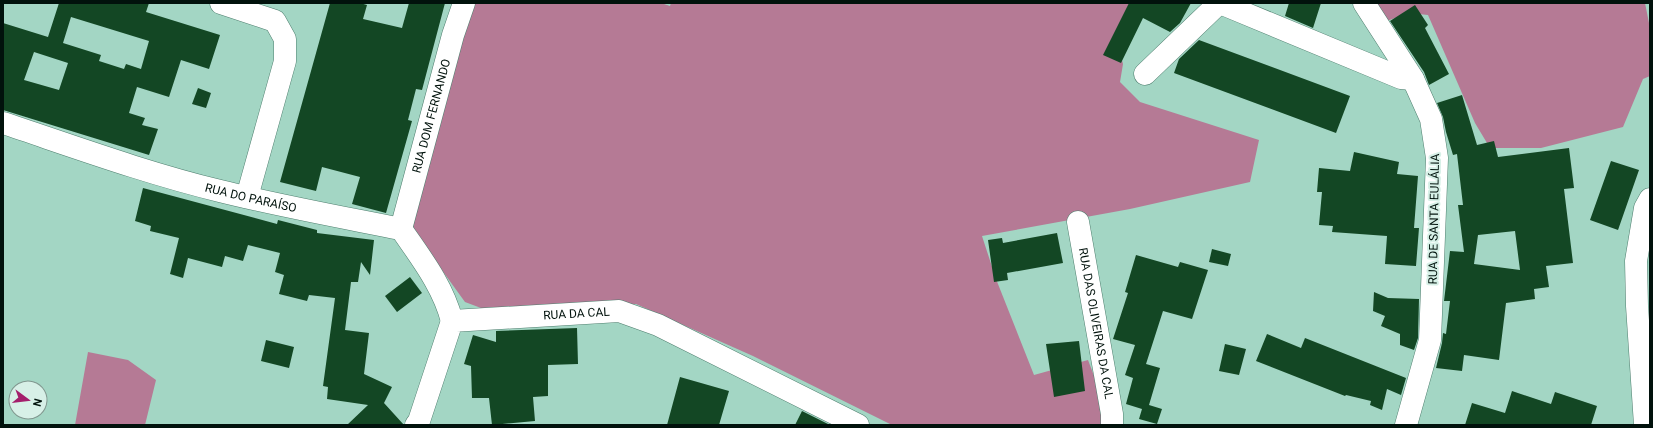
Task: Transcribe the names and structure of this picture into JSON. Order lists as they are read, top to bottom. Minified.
{"streets":{"street":["RUA DOM FERNANDO","RUA DO PARAÍSO","RUA DE SANTA EULÁLIA","RUA DA CAL","RUA DAS OLIVEIRAS DA CAL"]},"crossings":[["RUA DOM FERNANDO","RUA DO PARAÍSO"]],"north":"right"}
